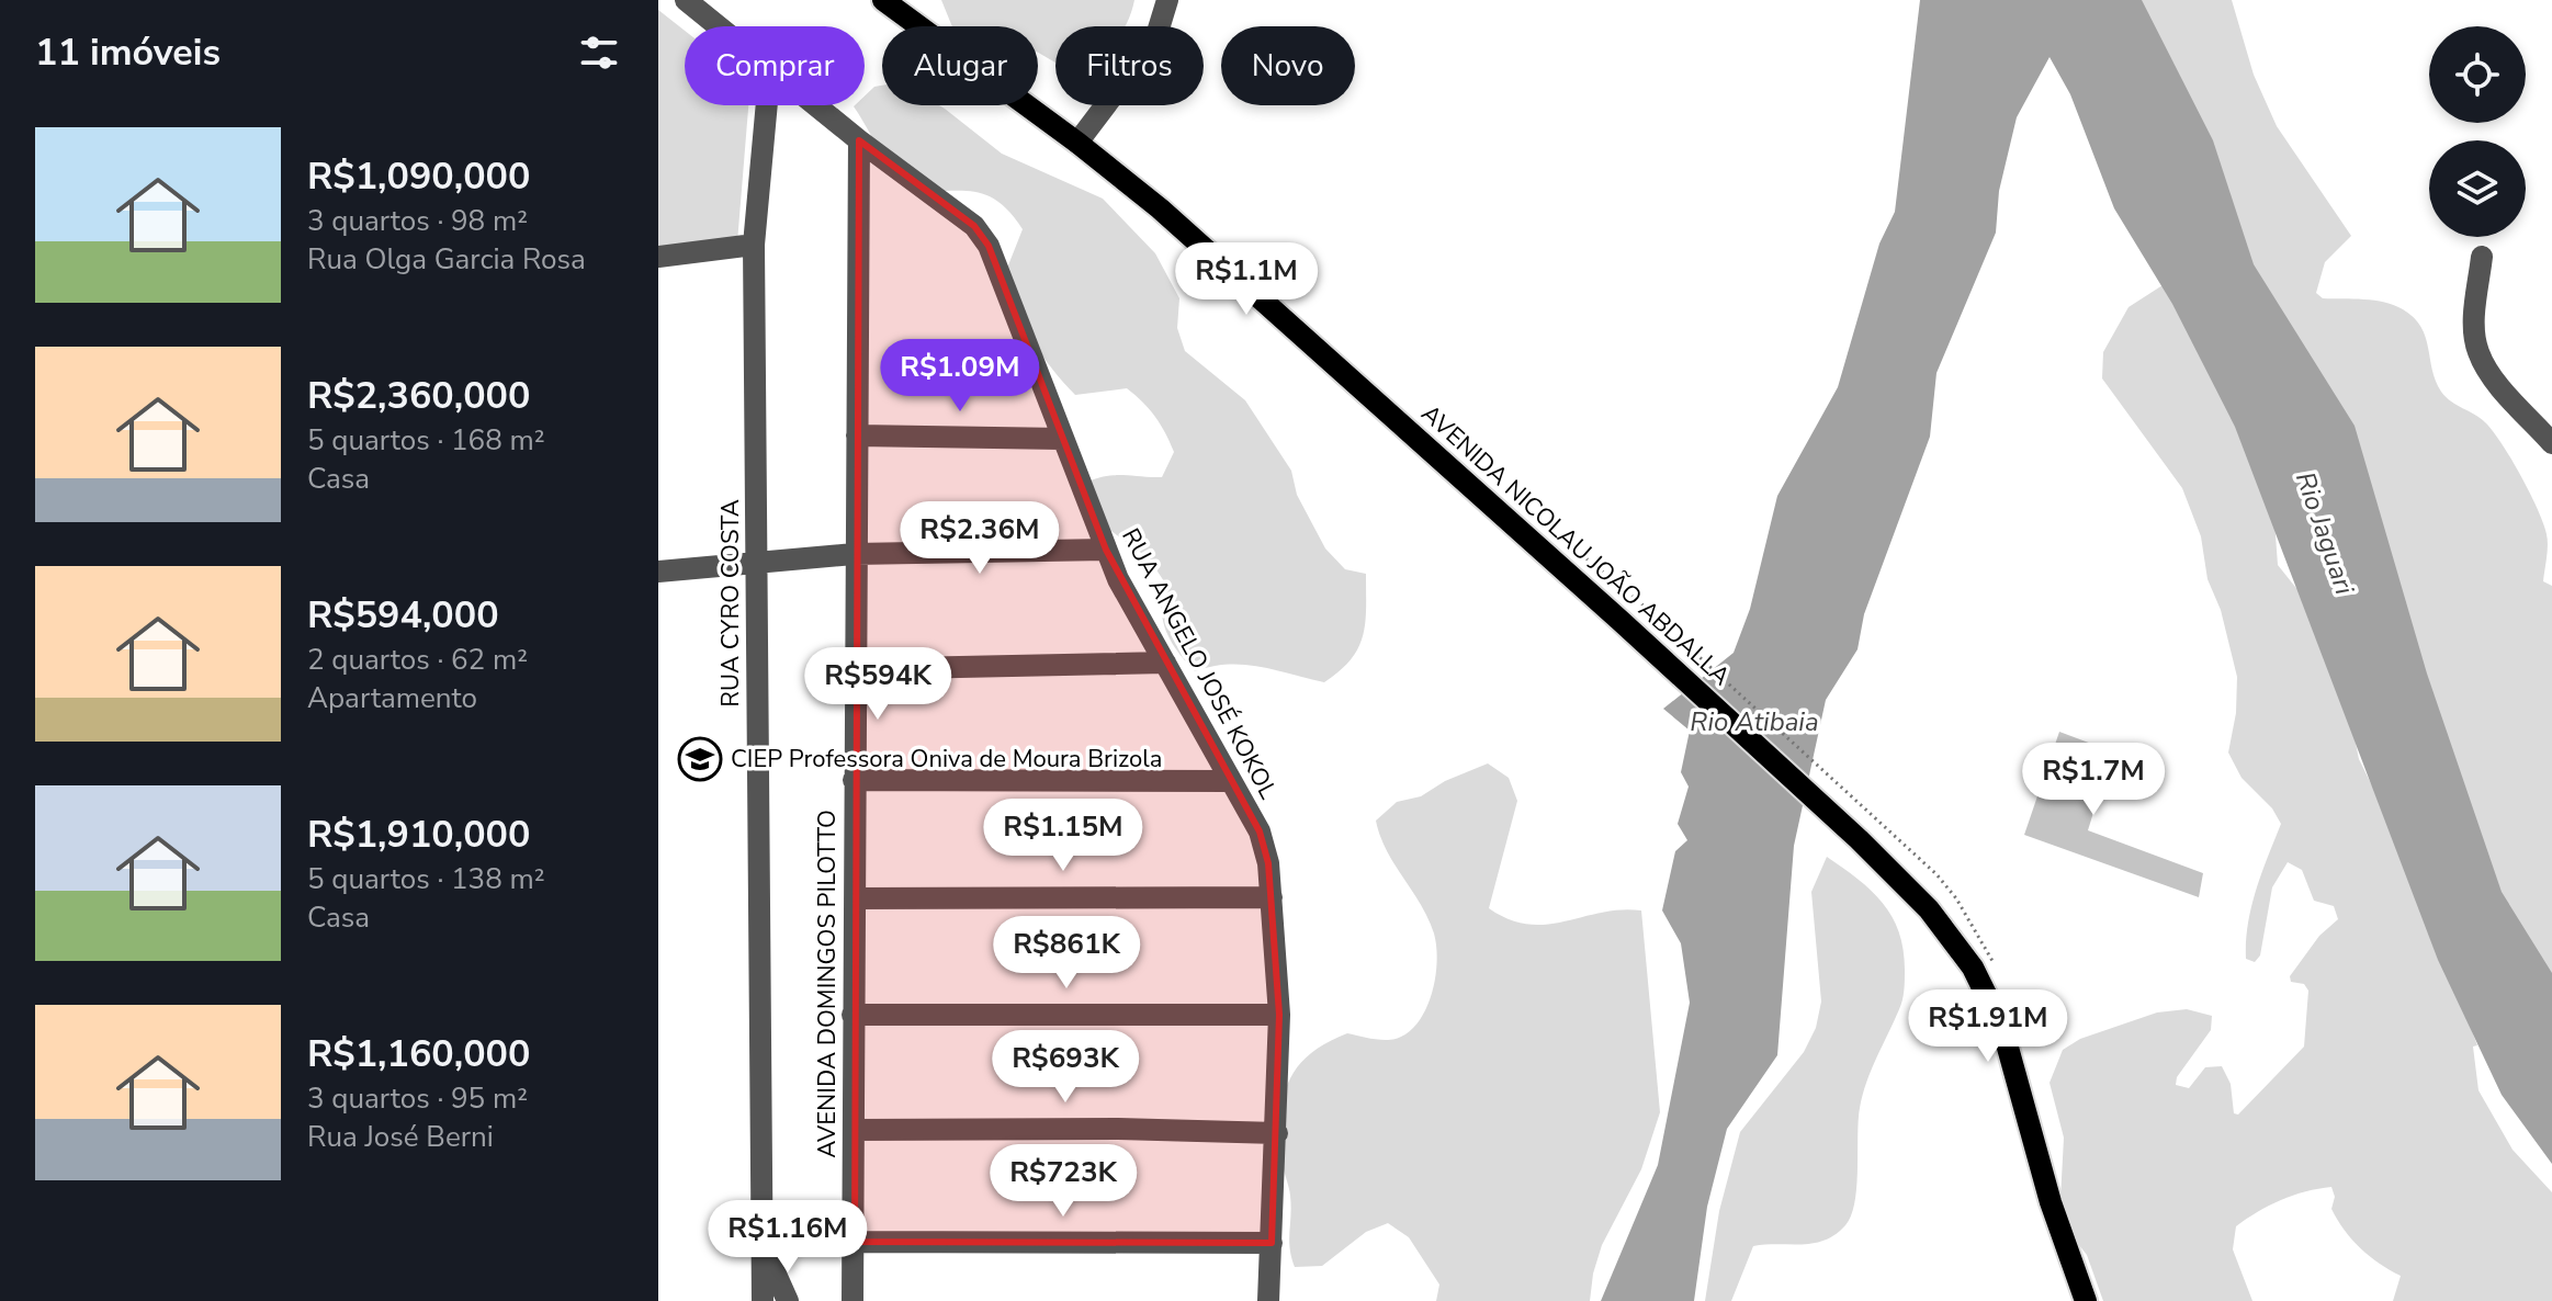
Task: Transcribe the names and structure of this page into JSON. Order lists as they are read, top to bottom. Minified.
{"streets":{"main road":["AVENIDA NICOLAU JOÃO ABDALLA"],"street":["RUA CYRO COSTA","RUA ANGELO JOSÉ KOKOL","AVENIDA DOMINGOS PILOTTO"]},"crossings":[["RUA ANGELO JOSÉ KOKOL","AVENIDA DOMINGOS PILOTTO"]],"water":["Rio Jaguari","Rio Atibaia"],"places":{"school or university":["CIEP Professora Oniva de Moura Brizola"]},"page":{"heading":"11 imóveis","chip":["Comprar","Alugar","Filtros","Novo"],"list":[{"name":"R$1,090,000","note":"3 quartos · 98 m² · Rua Olga Garcia Rosa"},{"name":"R$2,360,000","note":"5 quartos · 168 m² · Casa"},{"name":"R$594,000","note":"2 quartos · 62 m² · Apartamento"},{"name":"R$1,910,000","note":"5 quartos · 138 m² · Casa"},{"name":"R$1,160,000","note":"3 quartos · 95 m² · Rua José Berni"}],"price":["R$1.1M","R$1.09M","R$2.36M","R$594K","R$1.7M","R$1.15M","R$861K","R$1.91M","R$693K","R$723K","R$1.16M"]}}
